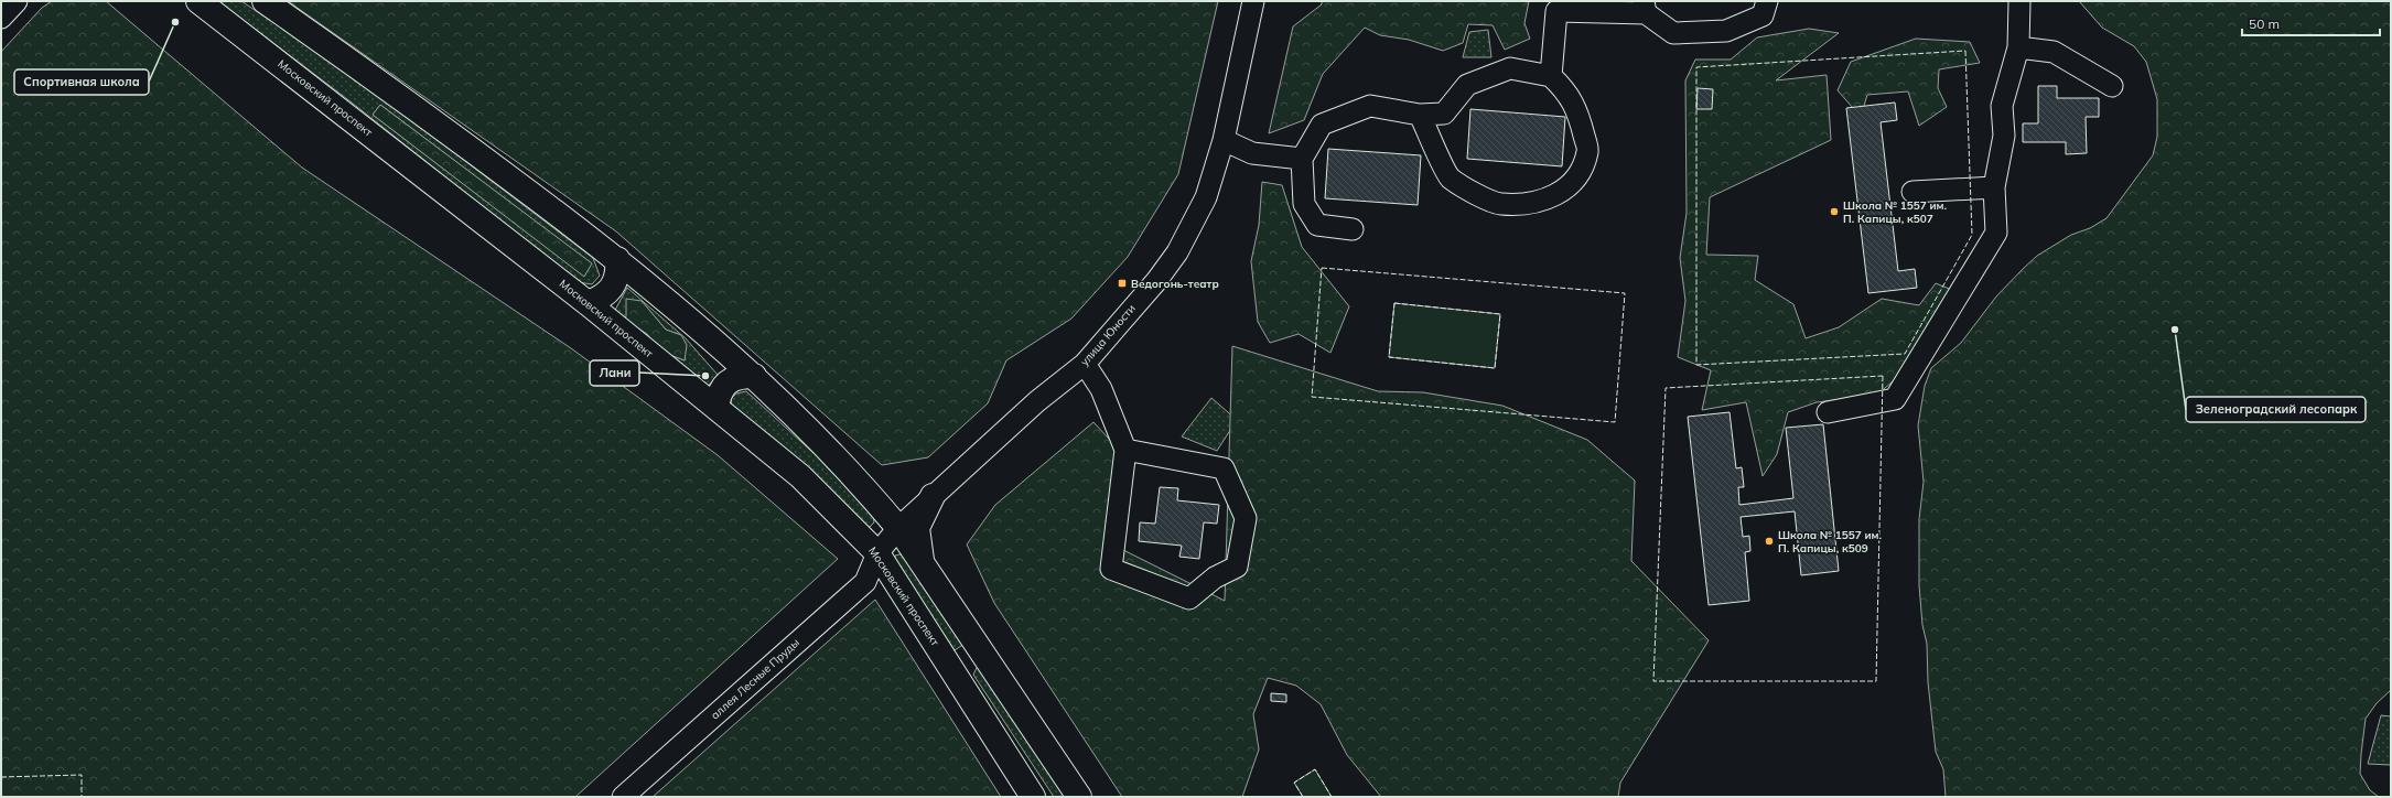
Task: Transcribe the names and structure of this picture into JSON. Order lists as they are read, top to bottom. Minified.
{"streets":{"main road":["Московский проспект"],"street":["улица Юности","аллея Лесные Пруды"]},"crossings":[["Московский проспект","улица Юности"],["Московский проспект","аллея Лесные Пруды"],["улица Юности","аллея Лесные Пруды"]],"places":{"other":["Спортивная школа","Школа № 1557 им. П. Капицы, к507","Зеленоградский лесопарк","Лани","Школа № 1557 им. П. Капицы, к509"],"transit":["Ведогонь-театр"]},"scale_bar":"50 m"}
